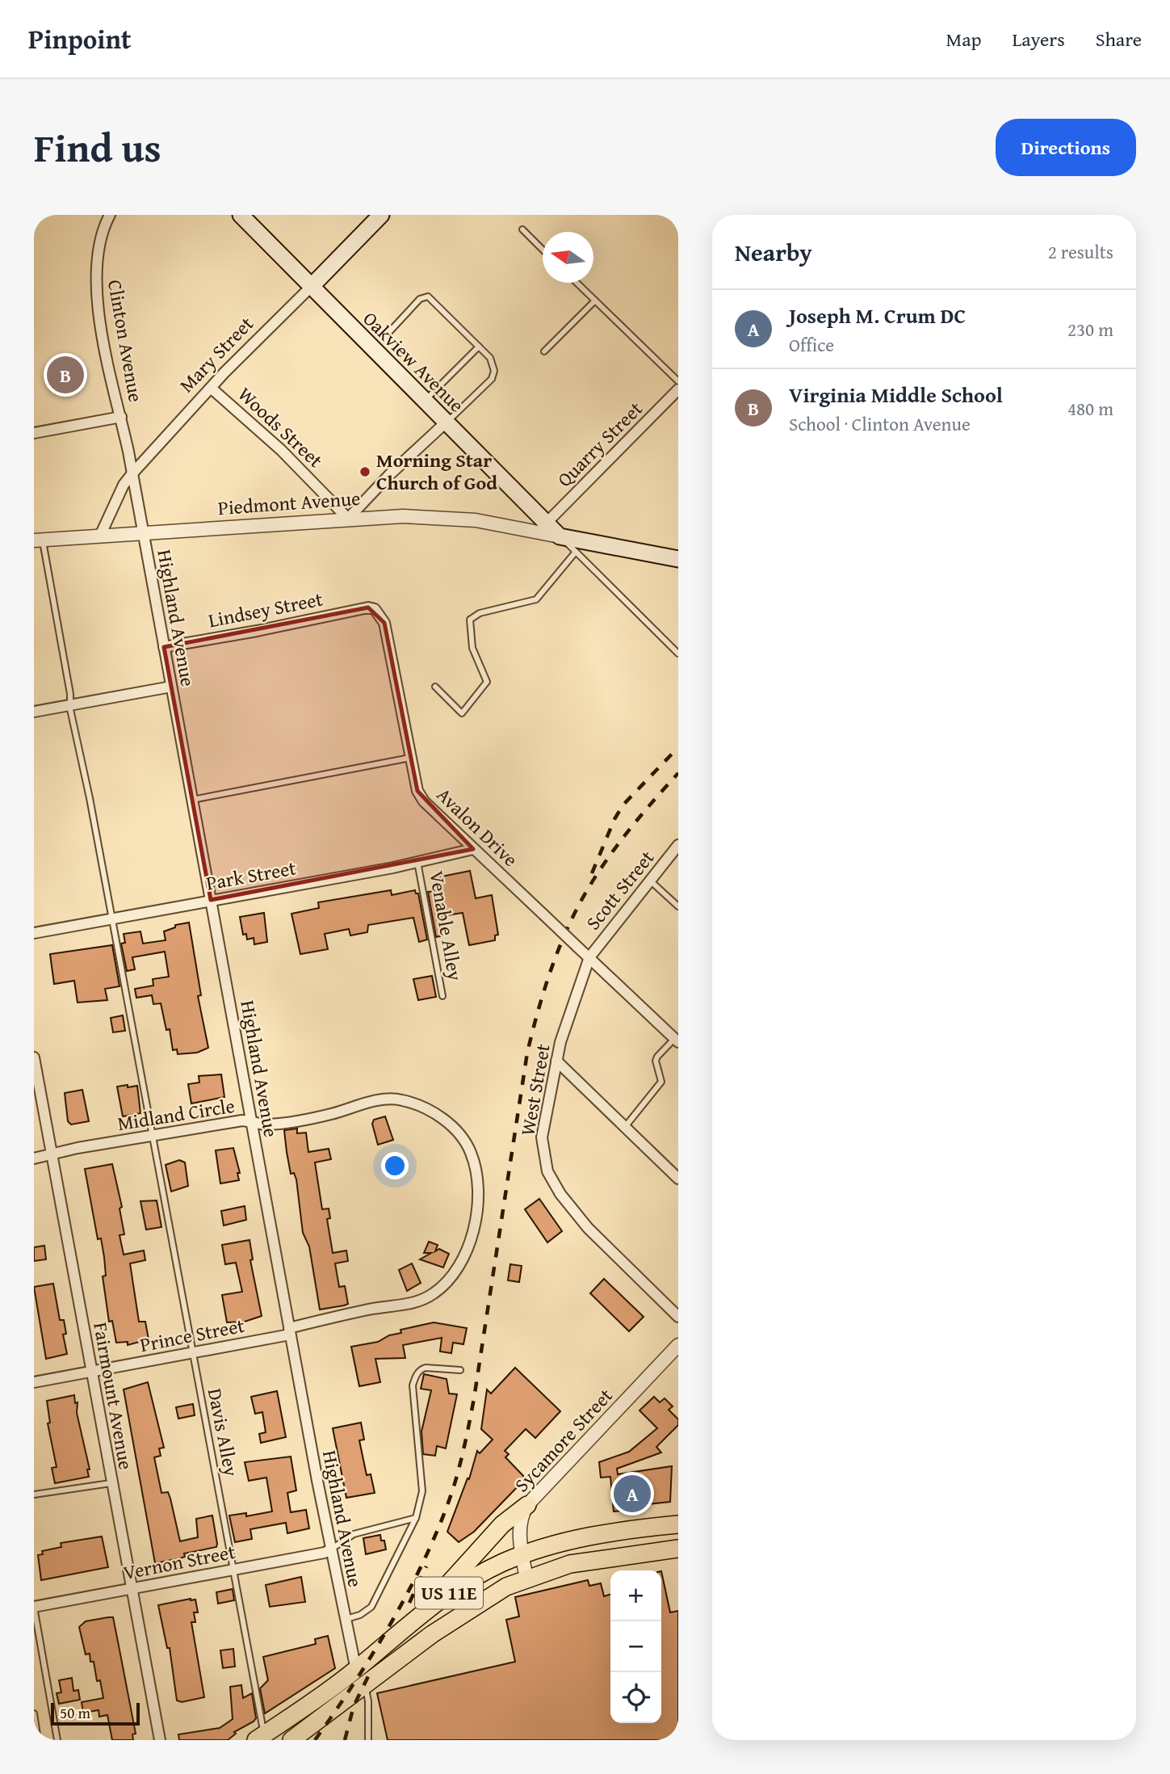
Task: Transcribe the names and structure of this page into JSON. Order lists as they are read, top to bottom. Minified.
{"streets":{"highway":["US 11E"],"main road":["Mary Street","Oakview Avenue","Piedmont Avenue"],"street":["Clinton Avenue","Woods Street","Quarry Street","Lindsey Street","Highland Avenue","Avalon Drive","Park Street","Scott Street","West Street","Midland Circle","Prince Street","Fairmount Avenue","Sycamore Street","Vernon Street"],"lane":["Venable Alley","Davis Alley"]},"crossings":[["Clinton Avenue","Mary Street"],["Clinton Avenue","Highland Avenue"],["Mary Street","Oakview Avenue"],["Mary Street","Woods Street"],["Mary Street","Piedmont Avenue"],["Mary Street","Highland Avenue"],["Oakview Avenue","Quarry Street"],["Oakview Avenue","Piedmont Avenue"],["Woods Street","Piedmont Avenue"],["Piedmont Avenue","Highland Avenue"],["Piedmont Avenue","Davis Alley"],["Lindsey Street","Highland Avenue"],["Lindsey Street","Avalon Drive"],["Highland Avenue","Park Street"],["Highland Avenue","Midland Circle"],["Highland Avenue","Prince Street"],["Highland Avenue","Vernon Street"],["Highland Avenue","US 11E"],["Avalon Drive","Park Street"],["Avalon Drive","Scott Street"],["Avalon Drive","West Street"],["Park Street","Venable Alley"],["Park Street","Davis Alley"],["Scott Street","West Street"],["Midland Circle","Prince Street"],["Midland Circle","Fairmount Avenue"],["Midland Circle","Davis Alley"],["Prince Street","Fairmount Avenue"],["Prince Street","Davis Alley"],["Fairmount Avenue","Vernon Street"],["Davis Alley","Vernon Street"],["Davis Alley","US 11E"],["Sycamore Street","US 11E"]],"places":["Morning Star Church of God"],"scale_bar":"50 m","north":"left","page":{"header":"Pinpoint","nav":["Map","Layers","Share"],"title":"Find us","buttons":"Directions","heading":["Nearby","2 results"],"list":[{"mark":"A","name":"Joseph M. Crum DC","note":"Office","value":"230 m"},{"mark":"B","name":"Virginia Middle School","note":"School · Clinton Avenue","value":"480 m"}],"pins":["B","A"],"map_buttons":["+","−"],"scale":"50 m"}}
